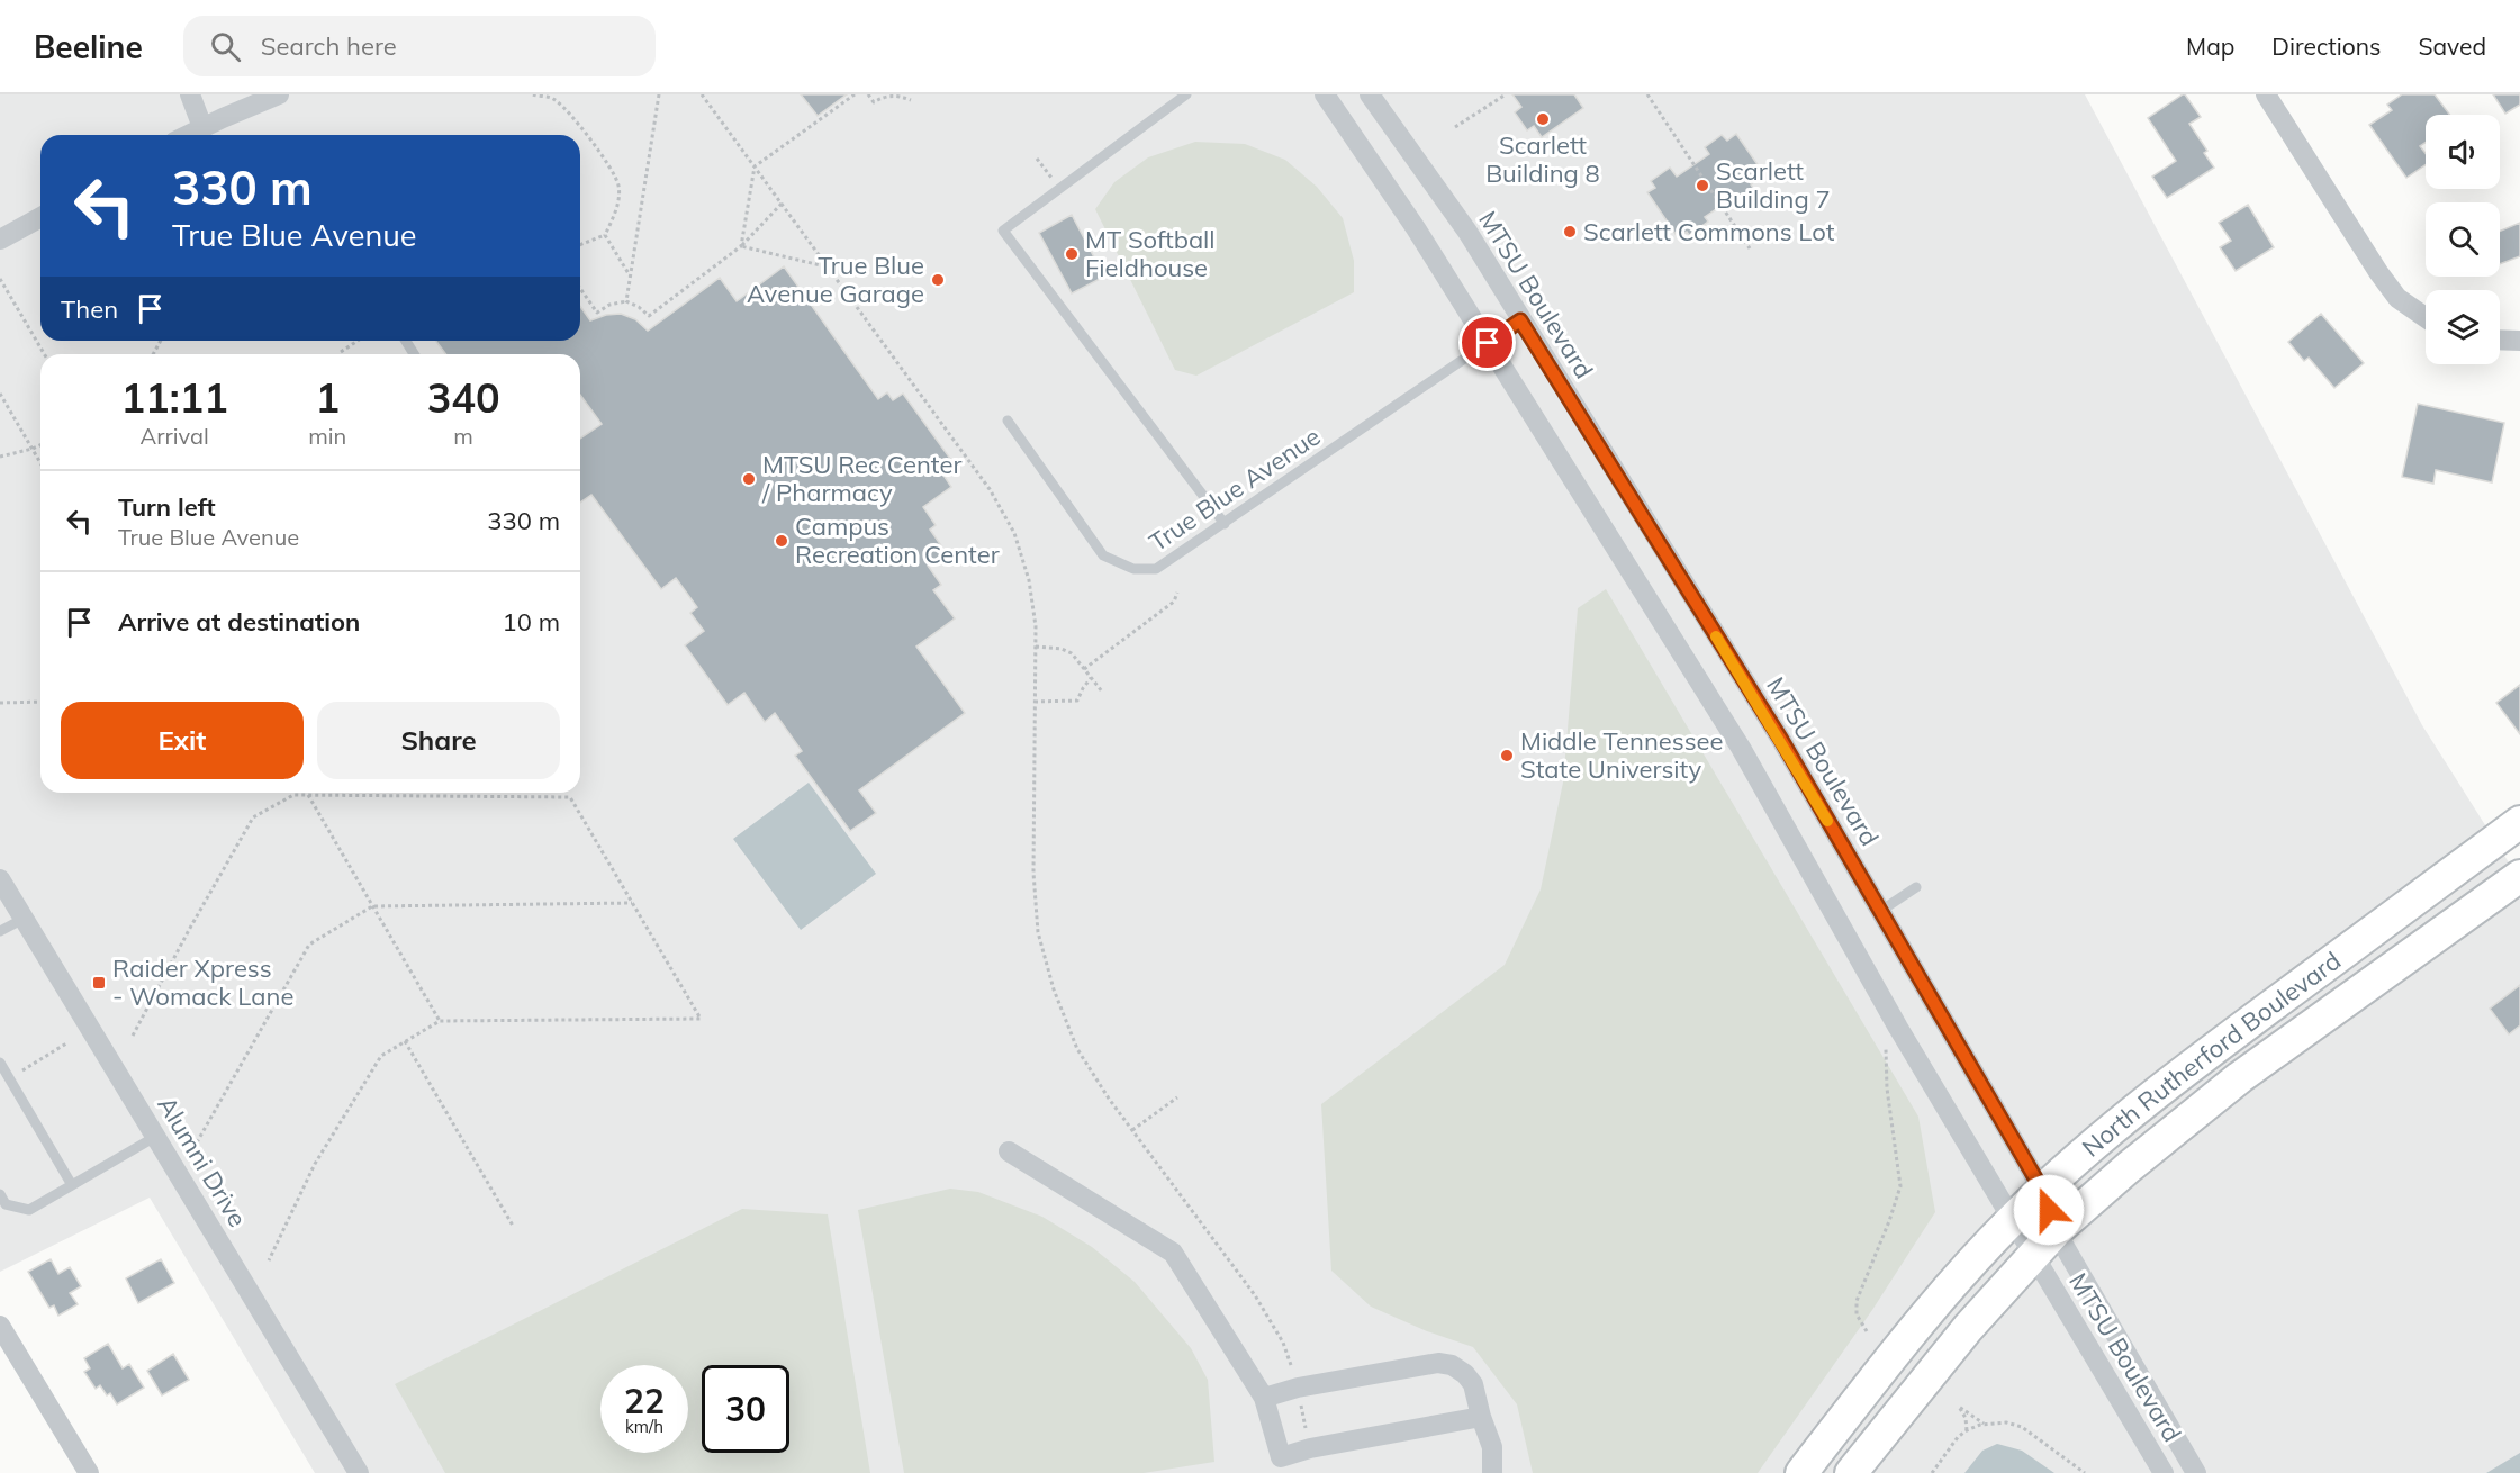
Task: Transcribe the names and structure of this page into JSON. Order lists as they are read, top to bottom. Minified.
{"streets":{"main road":["North Rutherford Boulevard"],"street":["MTSU Boulevard","Alumni Drive"],"lane":["True Blue Avenue"]},"crossings":[["MTSU Boulevard","True Blue Avenue"],["MTSU Boulevard","North Rutherford Boulevard"]],"places":{"other":["Scarlett Building 8","Scarlett Building 7","Scarlett Commons Lot","MT Softball Fieldhouse","True Blue Avenue Garage","MTSU Rec Center / Pharmacy","Campus Recreation Center","Middle Tennessee State University"],"transit":["Raider Xpress - Womack Lane"]},"page":{"header":"Beeline","search":"Search here","nav":["Map","Directions","Saved"],"turn":["330 m","True Blue Avenue"],"then":"Then","eta":["11:11","Arrival","1","min","340","m"],"list":[{"name":"Turn left","note":"True Blue Avenue","value":"330 m"},{"name":"Arrive at destination","value":"10 m"}],"buttons":["Exit","Share"],"speed":"22 km/h","limit":"30"}}
